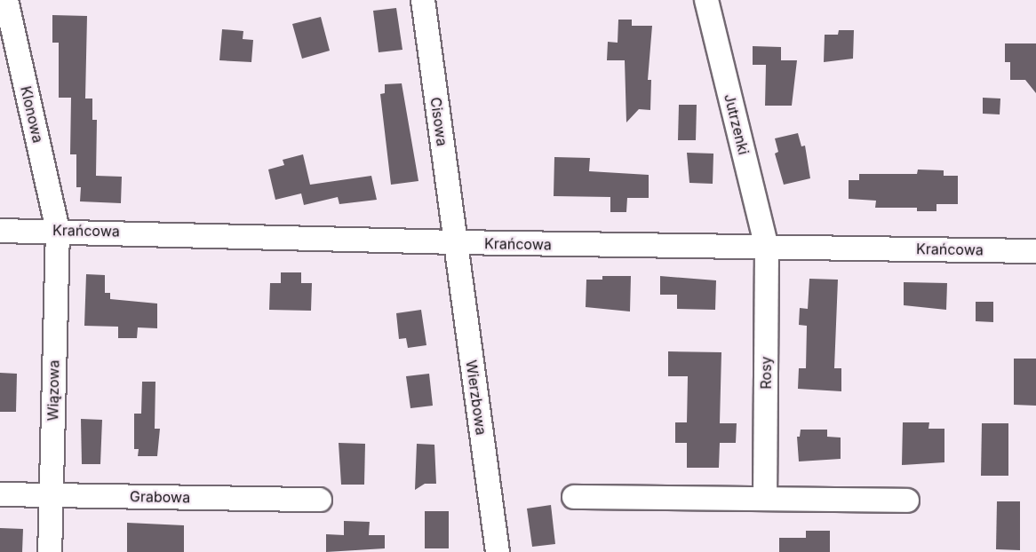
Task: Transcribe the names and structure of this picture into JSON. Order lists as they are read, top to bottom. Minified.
{"streets":{"street":["Klonowa","Cisowa","Jutrzenki","Krańcowa","Rosy","Wiązowa","Wierzbowa","Grabowa"]},"crossings":[["Klonowa","Krańcowa"],["Klonowa","Wiązowa"],["Cisowa","Krańcowa"],["Cisowa","Wierzbowa"],["Jutrzenki","Krańcowa"],["Jutrzenki","Rosy"],["Krańcowa","Rosy"],["Krańcowa","Wiązowa"],["Krańcowa","Wierzbowa"],["Wiązowa","Grabowa"]]}
